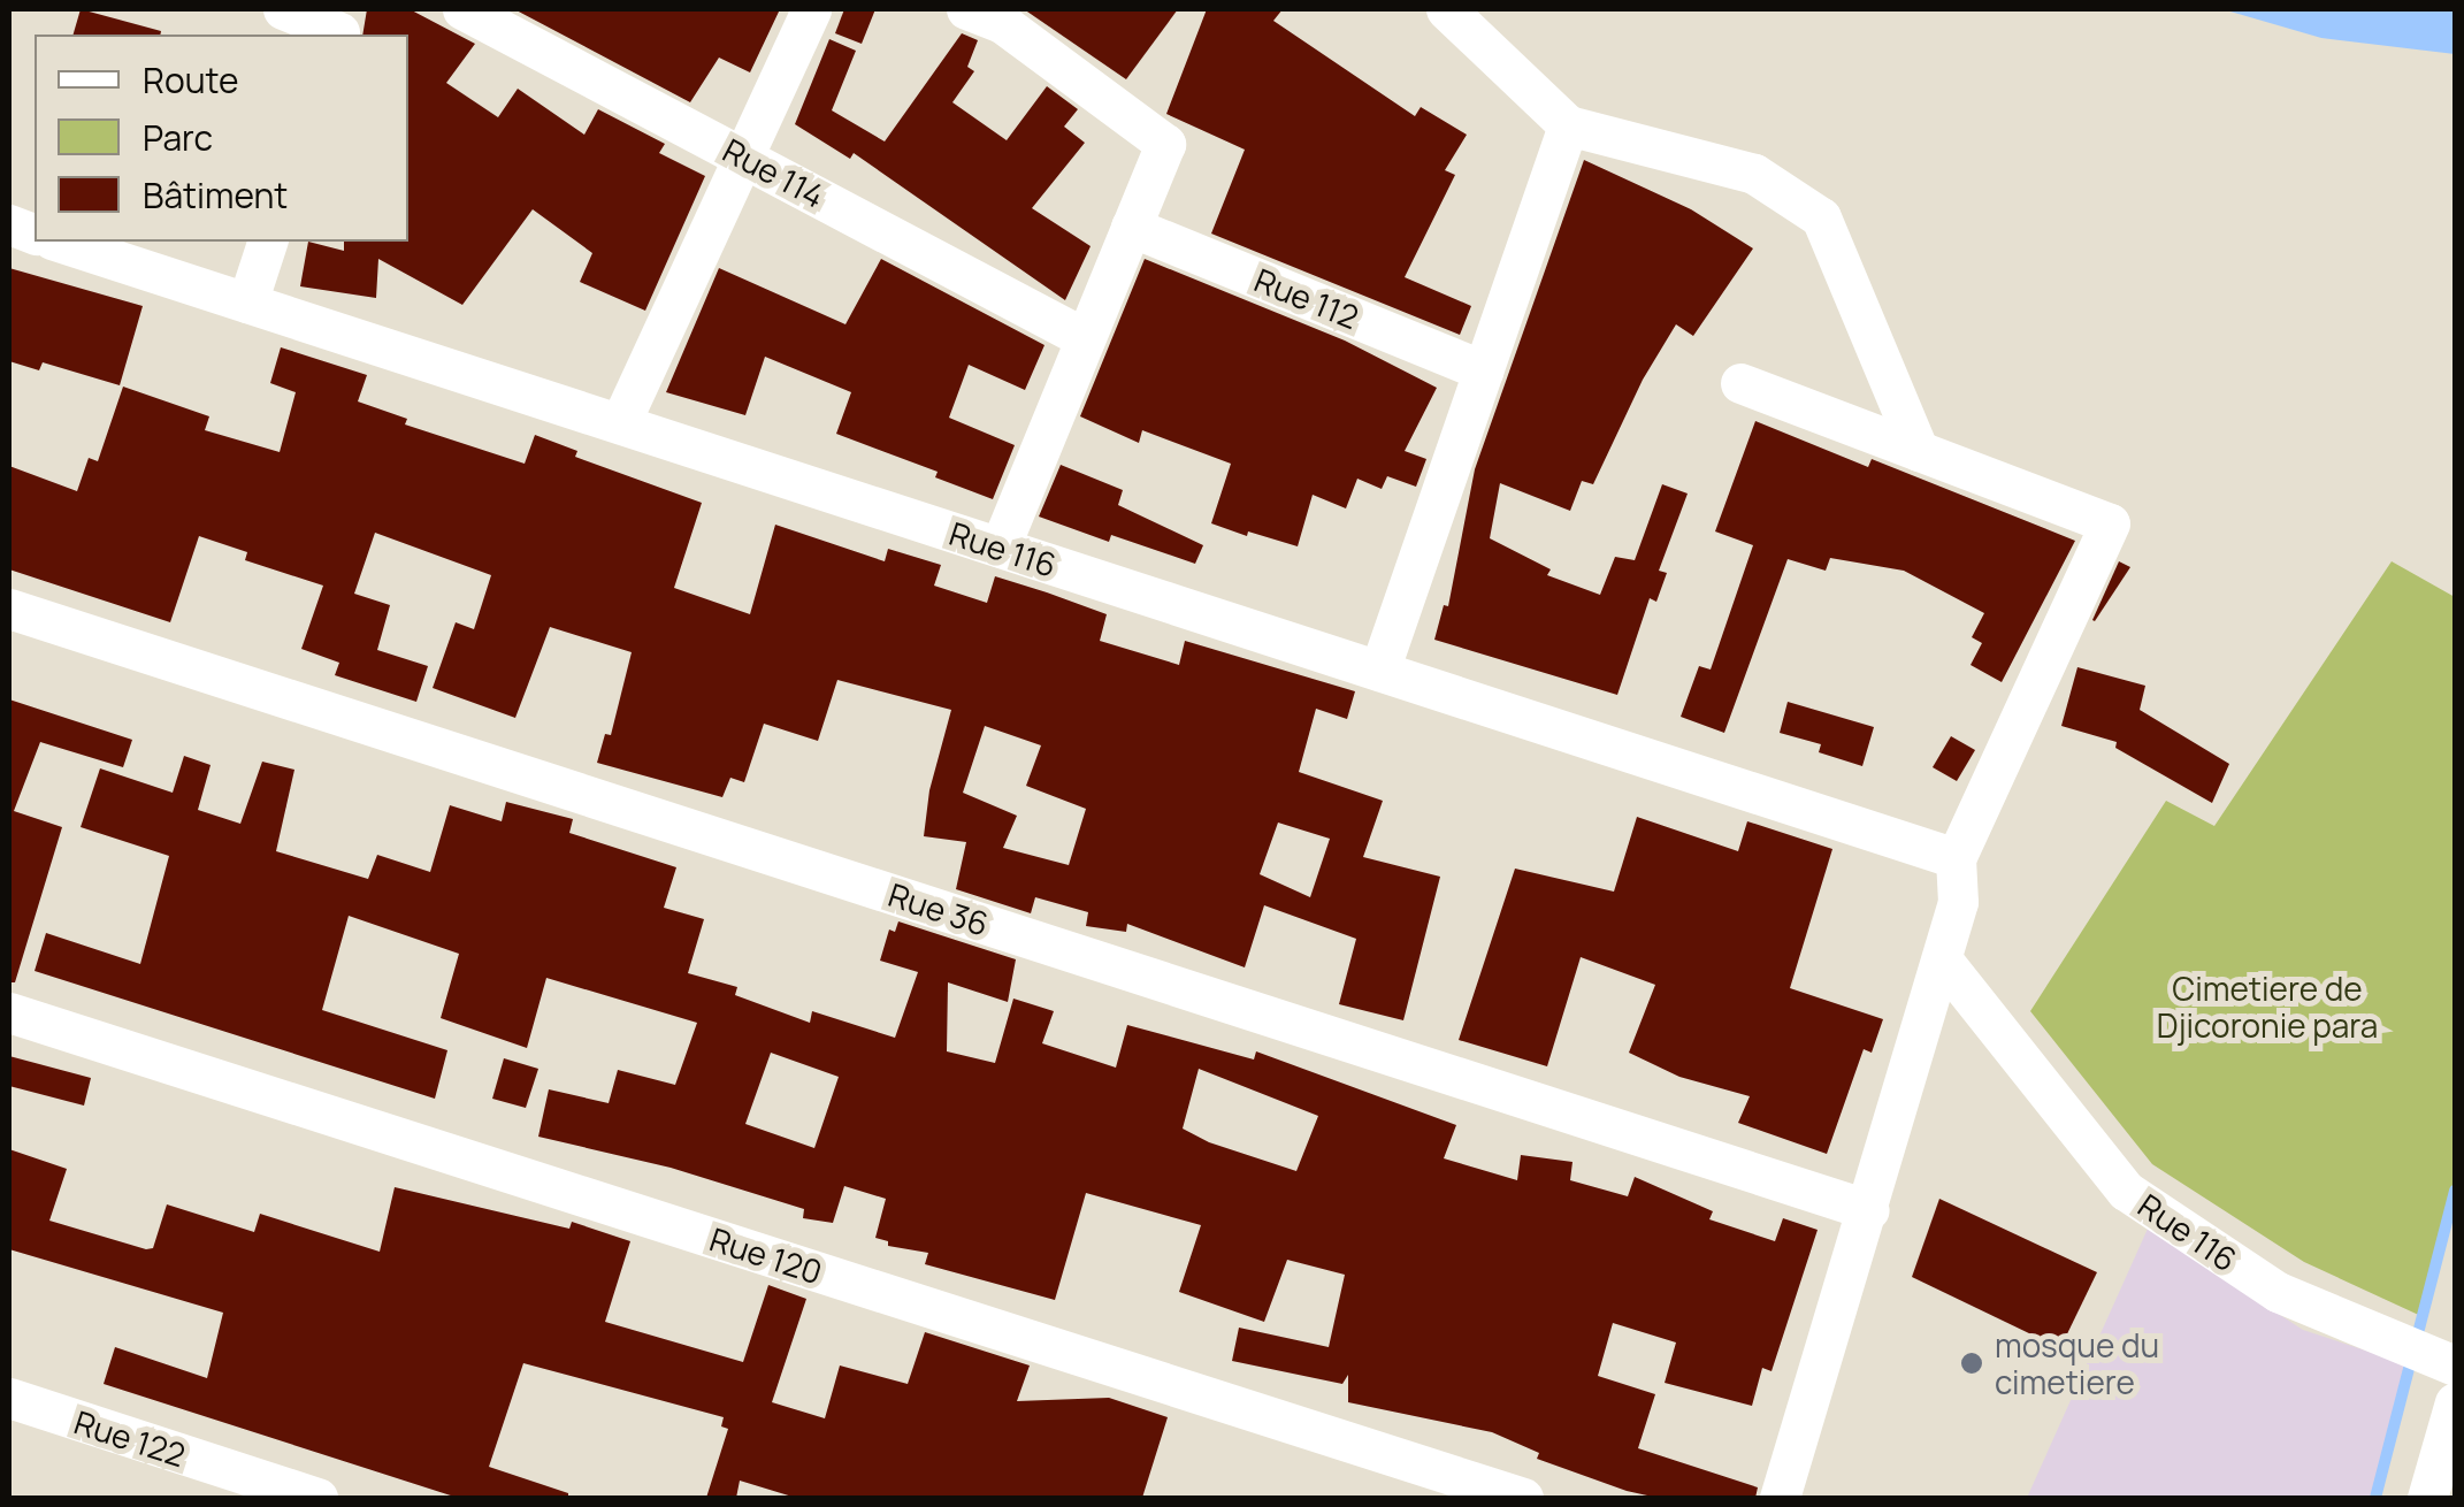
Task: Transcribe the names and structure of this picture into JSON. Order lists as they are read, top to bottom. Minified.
{"streets":{"street":["Rue 114","Rue 112","Rue 116","Rue 36","Rue 120","Rue 122"]},"parks":["Cimetiere de Djicoronie para"],"places":["mosque du cimetiere"],"legend":["Route","Parc","Bâtiment"]}
